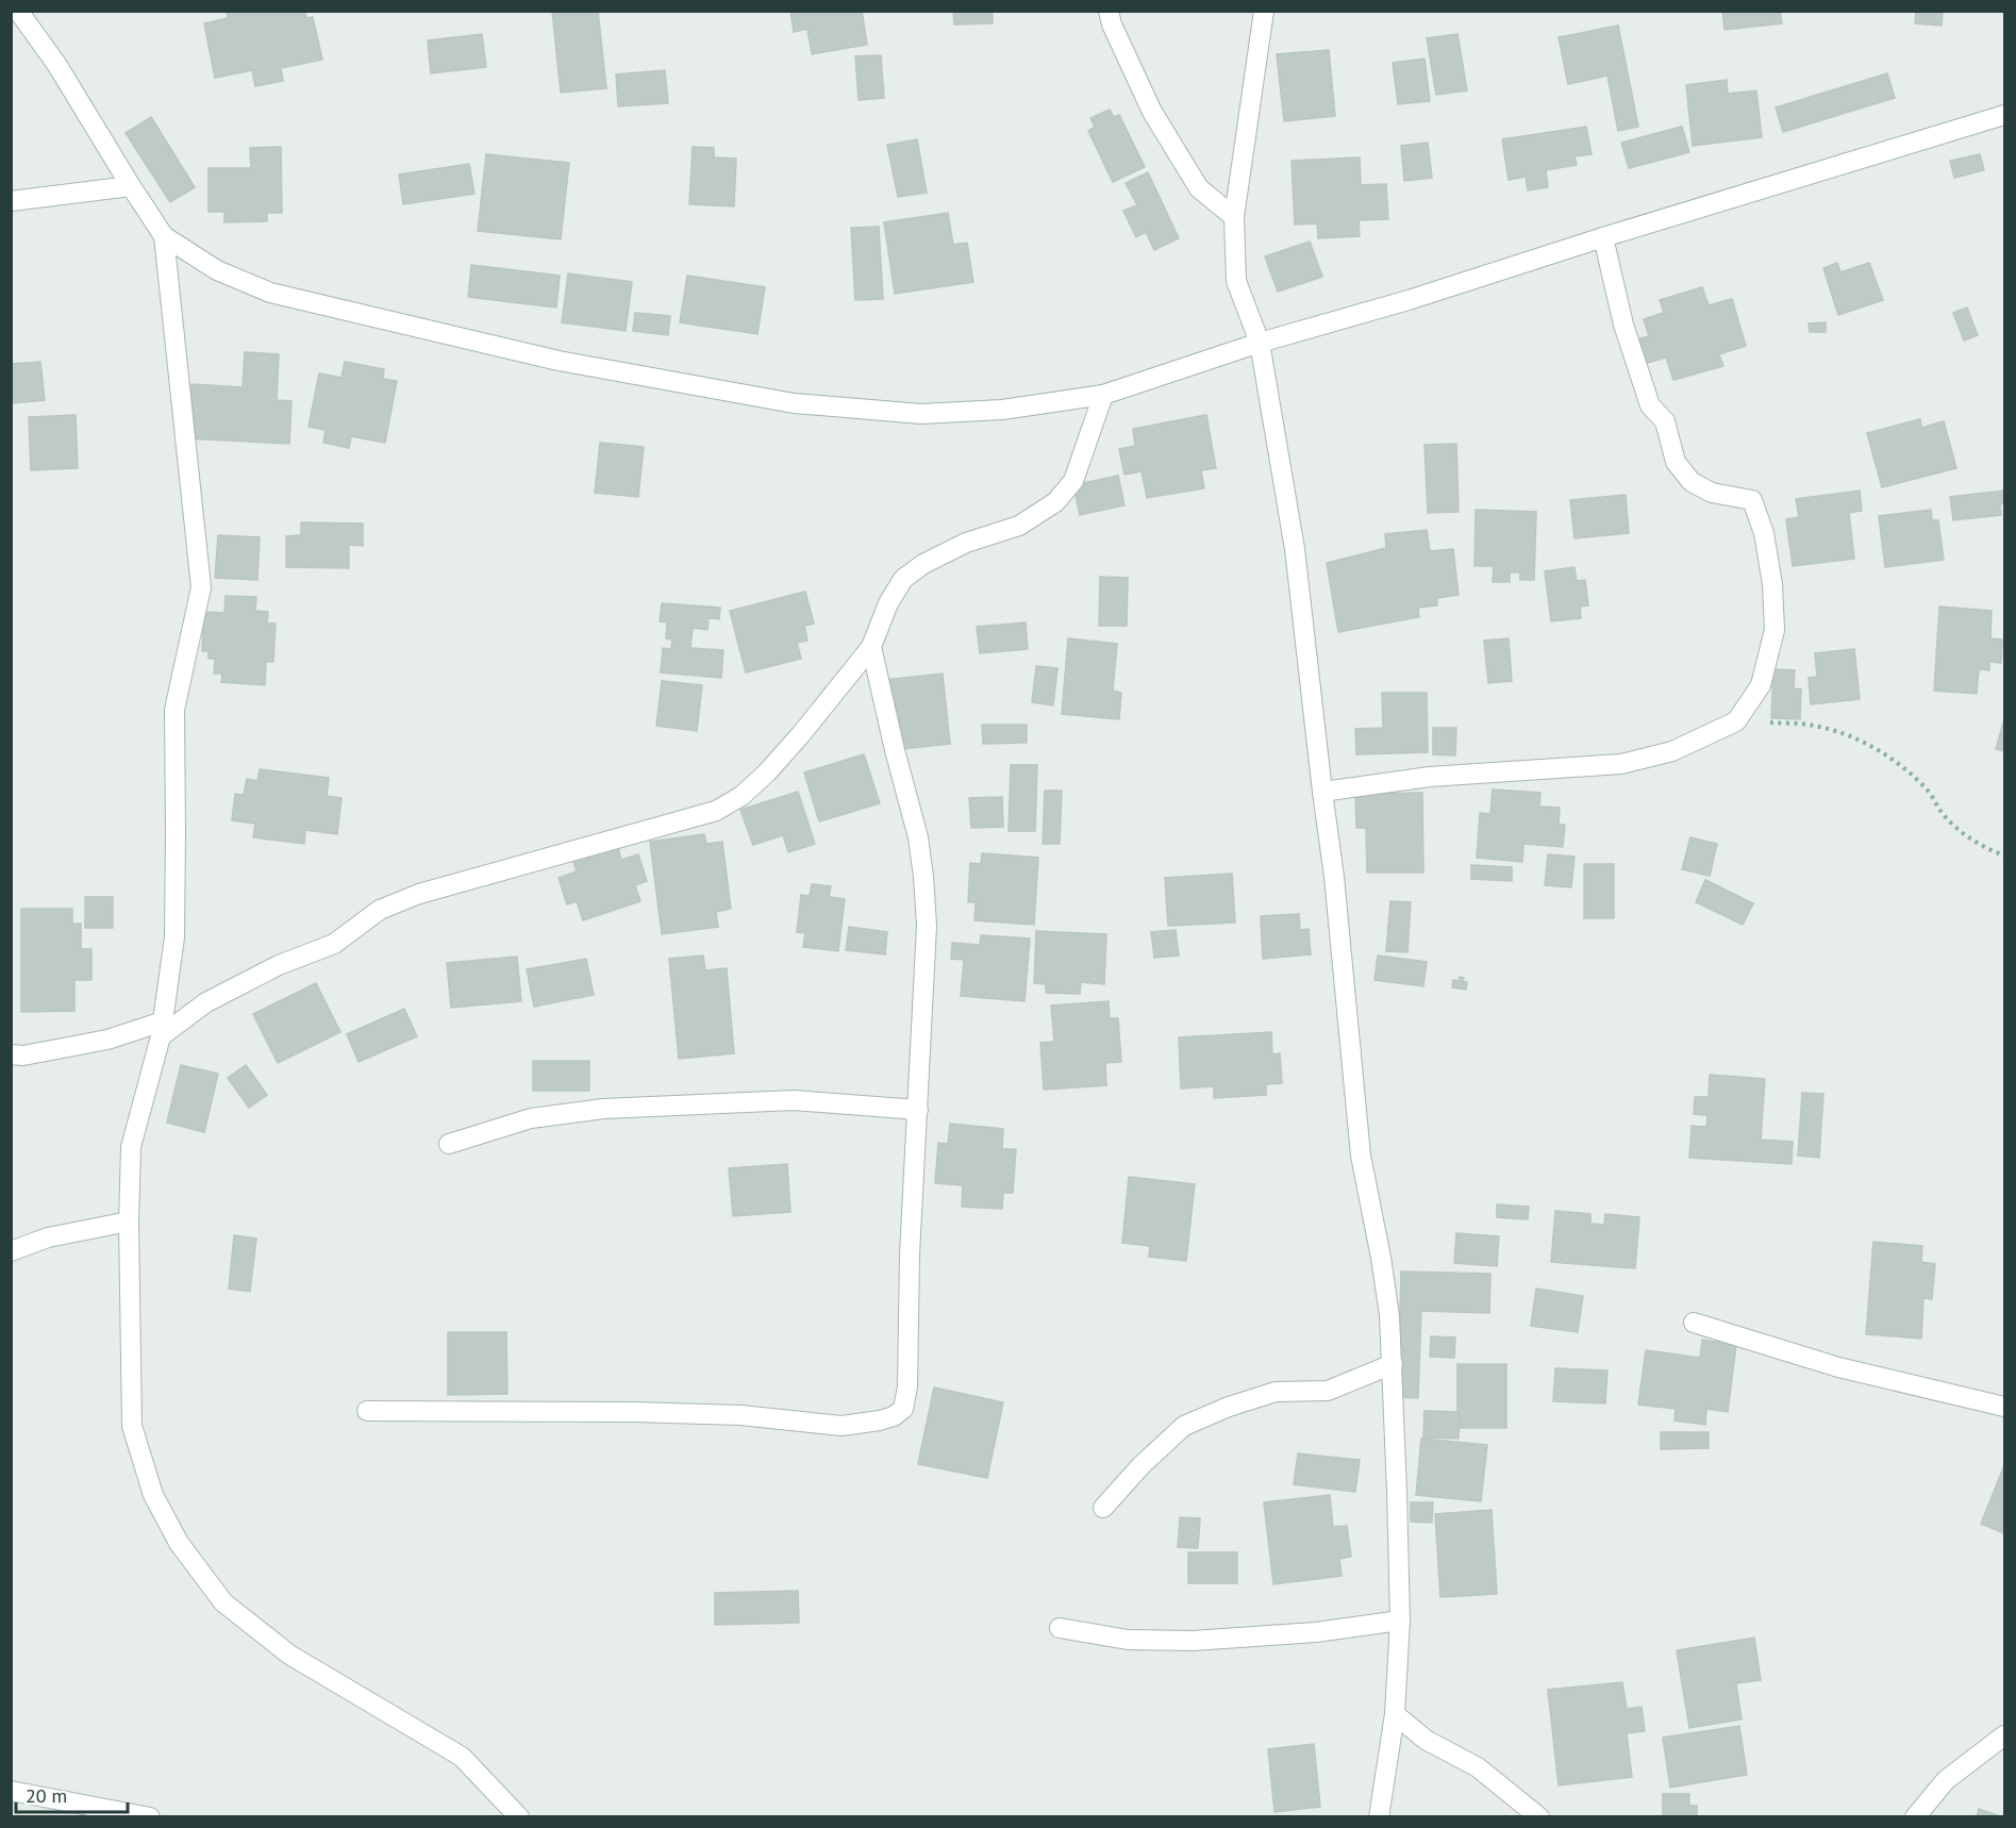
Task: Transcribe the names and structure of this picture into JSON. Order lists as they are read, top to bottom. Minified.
{"scale_bar":"20 m"}
